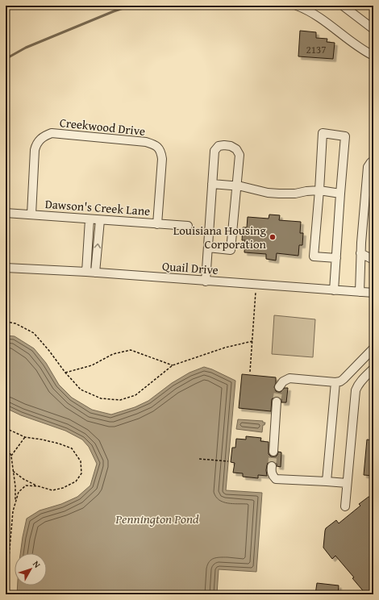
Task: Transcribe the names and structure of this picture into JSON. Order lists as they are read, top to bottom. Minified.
{"streets":{"street":["Creekwood Drive","Dawson's Creek Lane","Quail Drive"]},"crossings":[["Creekwood Drive","Dawson's Creek Lane"]],"water":["Pennington Pond"],"places":["Louisiana Housing Corporation"],"house_numbers":["2137"],"north":"top right"}
